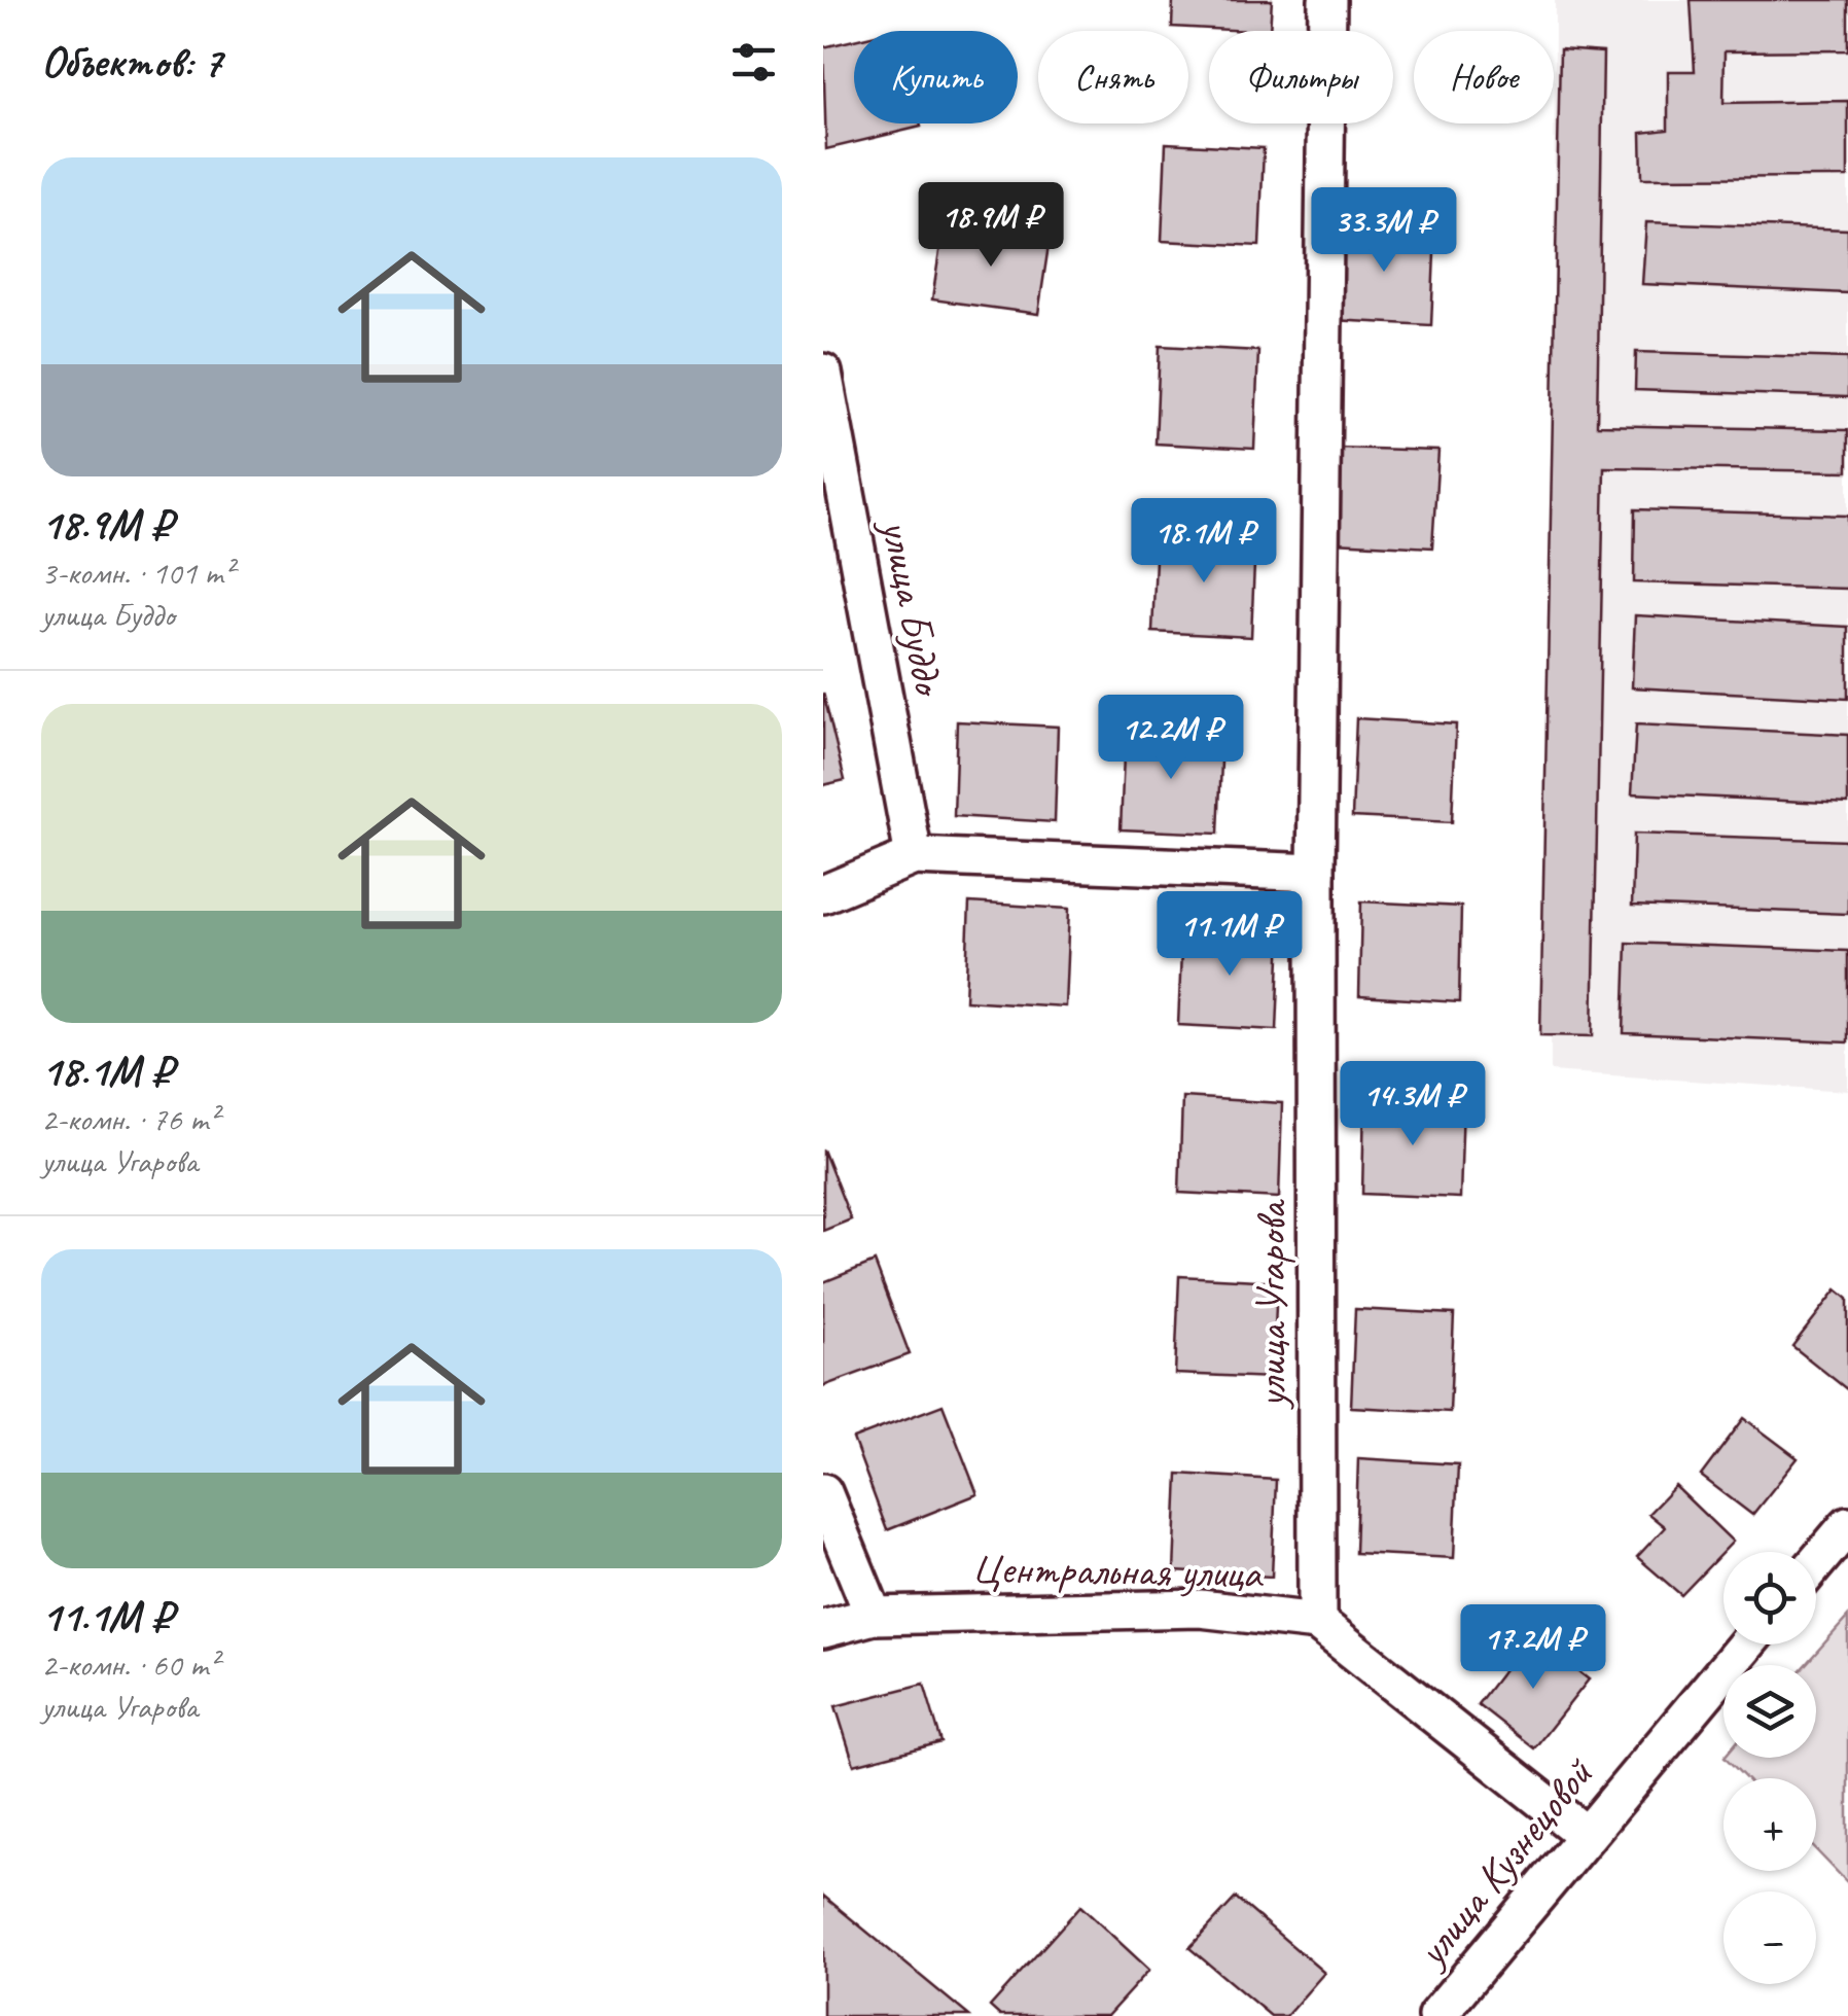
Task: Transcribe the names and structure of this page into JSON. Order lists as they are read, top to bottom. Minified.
{"streets":{"street":["улица Буддо","улица Угарова","Центральная улица","улица Кузнецовой"]},"crossings":[["улица Угарова","Центральная улица"],["Центральная улица","улица Кузнецовой"]],"page":{"heading":"Объектов: 7","chip":["Купить","Снять","Фильтры","Новое"],"list":[{"name":"18.9M ₽","note":"3-комн. · 101 m² · улица Буддо"},{"name":"18.1M ₽","note":"2-комн. · 76 m² · улица Угарова"},{"name":"11.1M ₽","note":"2-комн. · 60 m² · улица Угарова"}],"price":["18.9M ₽","33.3M ₽","18.1M ₽","12.2M ₽","11.1M ₽","14.3M ₽","17.2M ₽"],"map_buttons":["+","−"]}}
